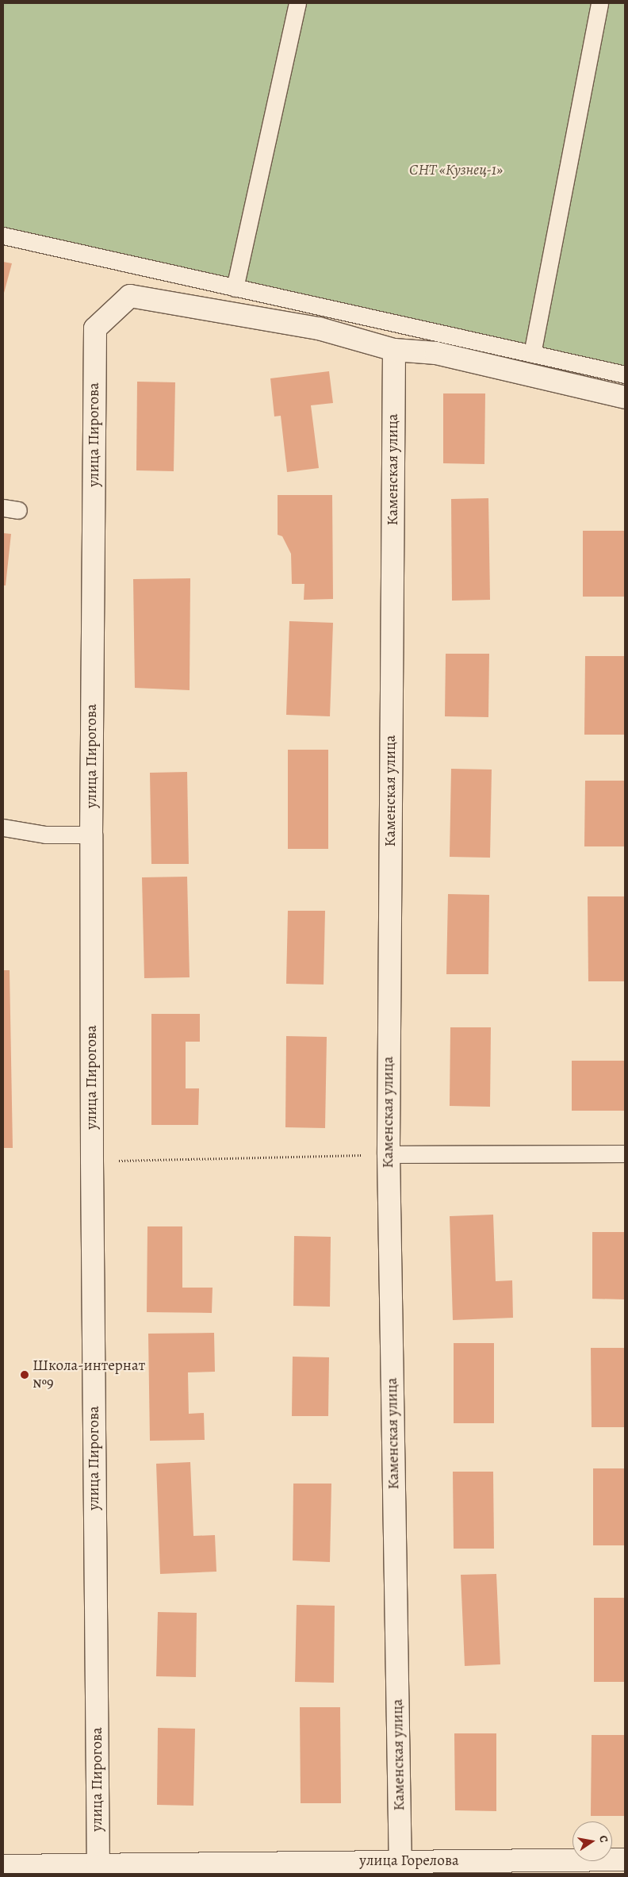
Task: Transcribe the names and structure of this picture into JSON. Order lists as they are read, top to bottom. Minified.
{"streets":{"street":["улица Пирогова","Каменская улица","улица Горелова"]},"crossings":[["улица Пирогова","Каменская улица"],["улица Пирогова","улица Горелова"],["Каменская улица","улица Горелова"]],"parks":["СНТ «Кузнец-1»"],"places":["Школа-интернат №9"],"north":"right"}
